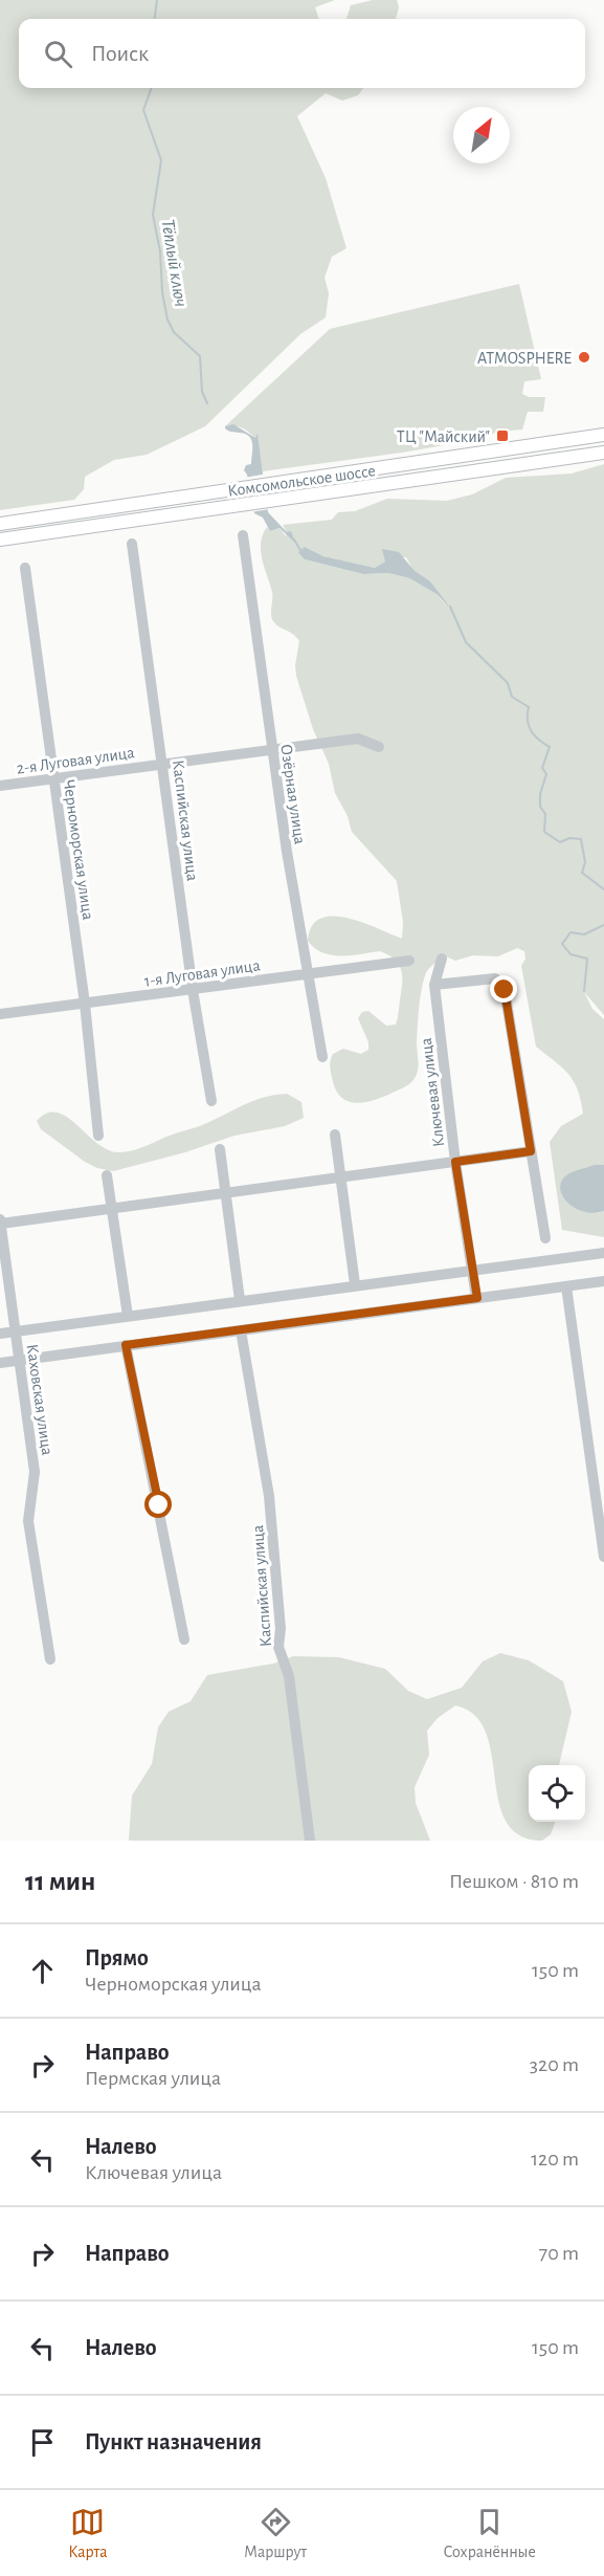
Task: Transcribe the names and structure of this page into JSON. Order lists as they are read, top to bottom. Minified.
{"streets":{"main road":["Комсомольское шоссе"],"street":["2-я Луговая улица","Озёрная улица","Каспийская улица","Черноморская улица","1-я Луговая улица","Ключевая улица","Каховская улица"]},"crossings":[["2-я Луговая улица","Озёрная улица"],["2-я Луговая улица","Каспийская улица"],["2-я Луговая улица","Черноморская улица"],["Озёрная улица","1-я Луговая улица"],["Каспийская улица","1-я Луговая улица"],["Черноморская улица","1-я Луговая улица"]],"water":["Тёплый ключ"],"places":{"other":["ATMOSPHERE"],"transit":["ТЦ \"Майский\""]},"north":"top right","page":{"search":"Поиск","heading":["11 мин","Пешком · 810 m"],"list":[["Прямо","Черноморская улица","150 m"],["Направо","Пермская улица","320 m"],["Налево","Ключевая улица","120 m"],["Направо","70 m"],["Налево","150 m"],"Пункт назначения"],"nav":["Карта","Маршрут","Сохранённые"]}}
